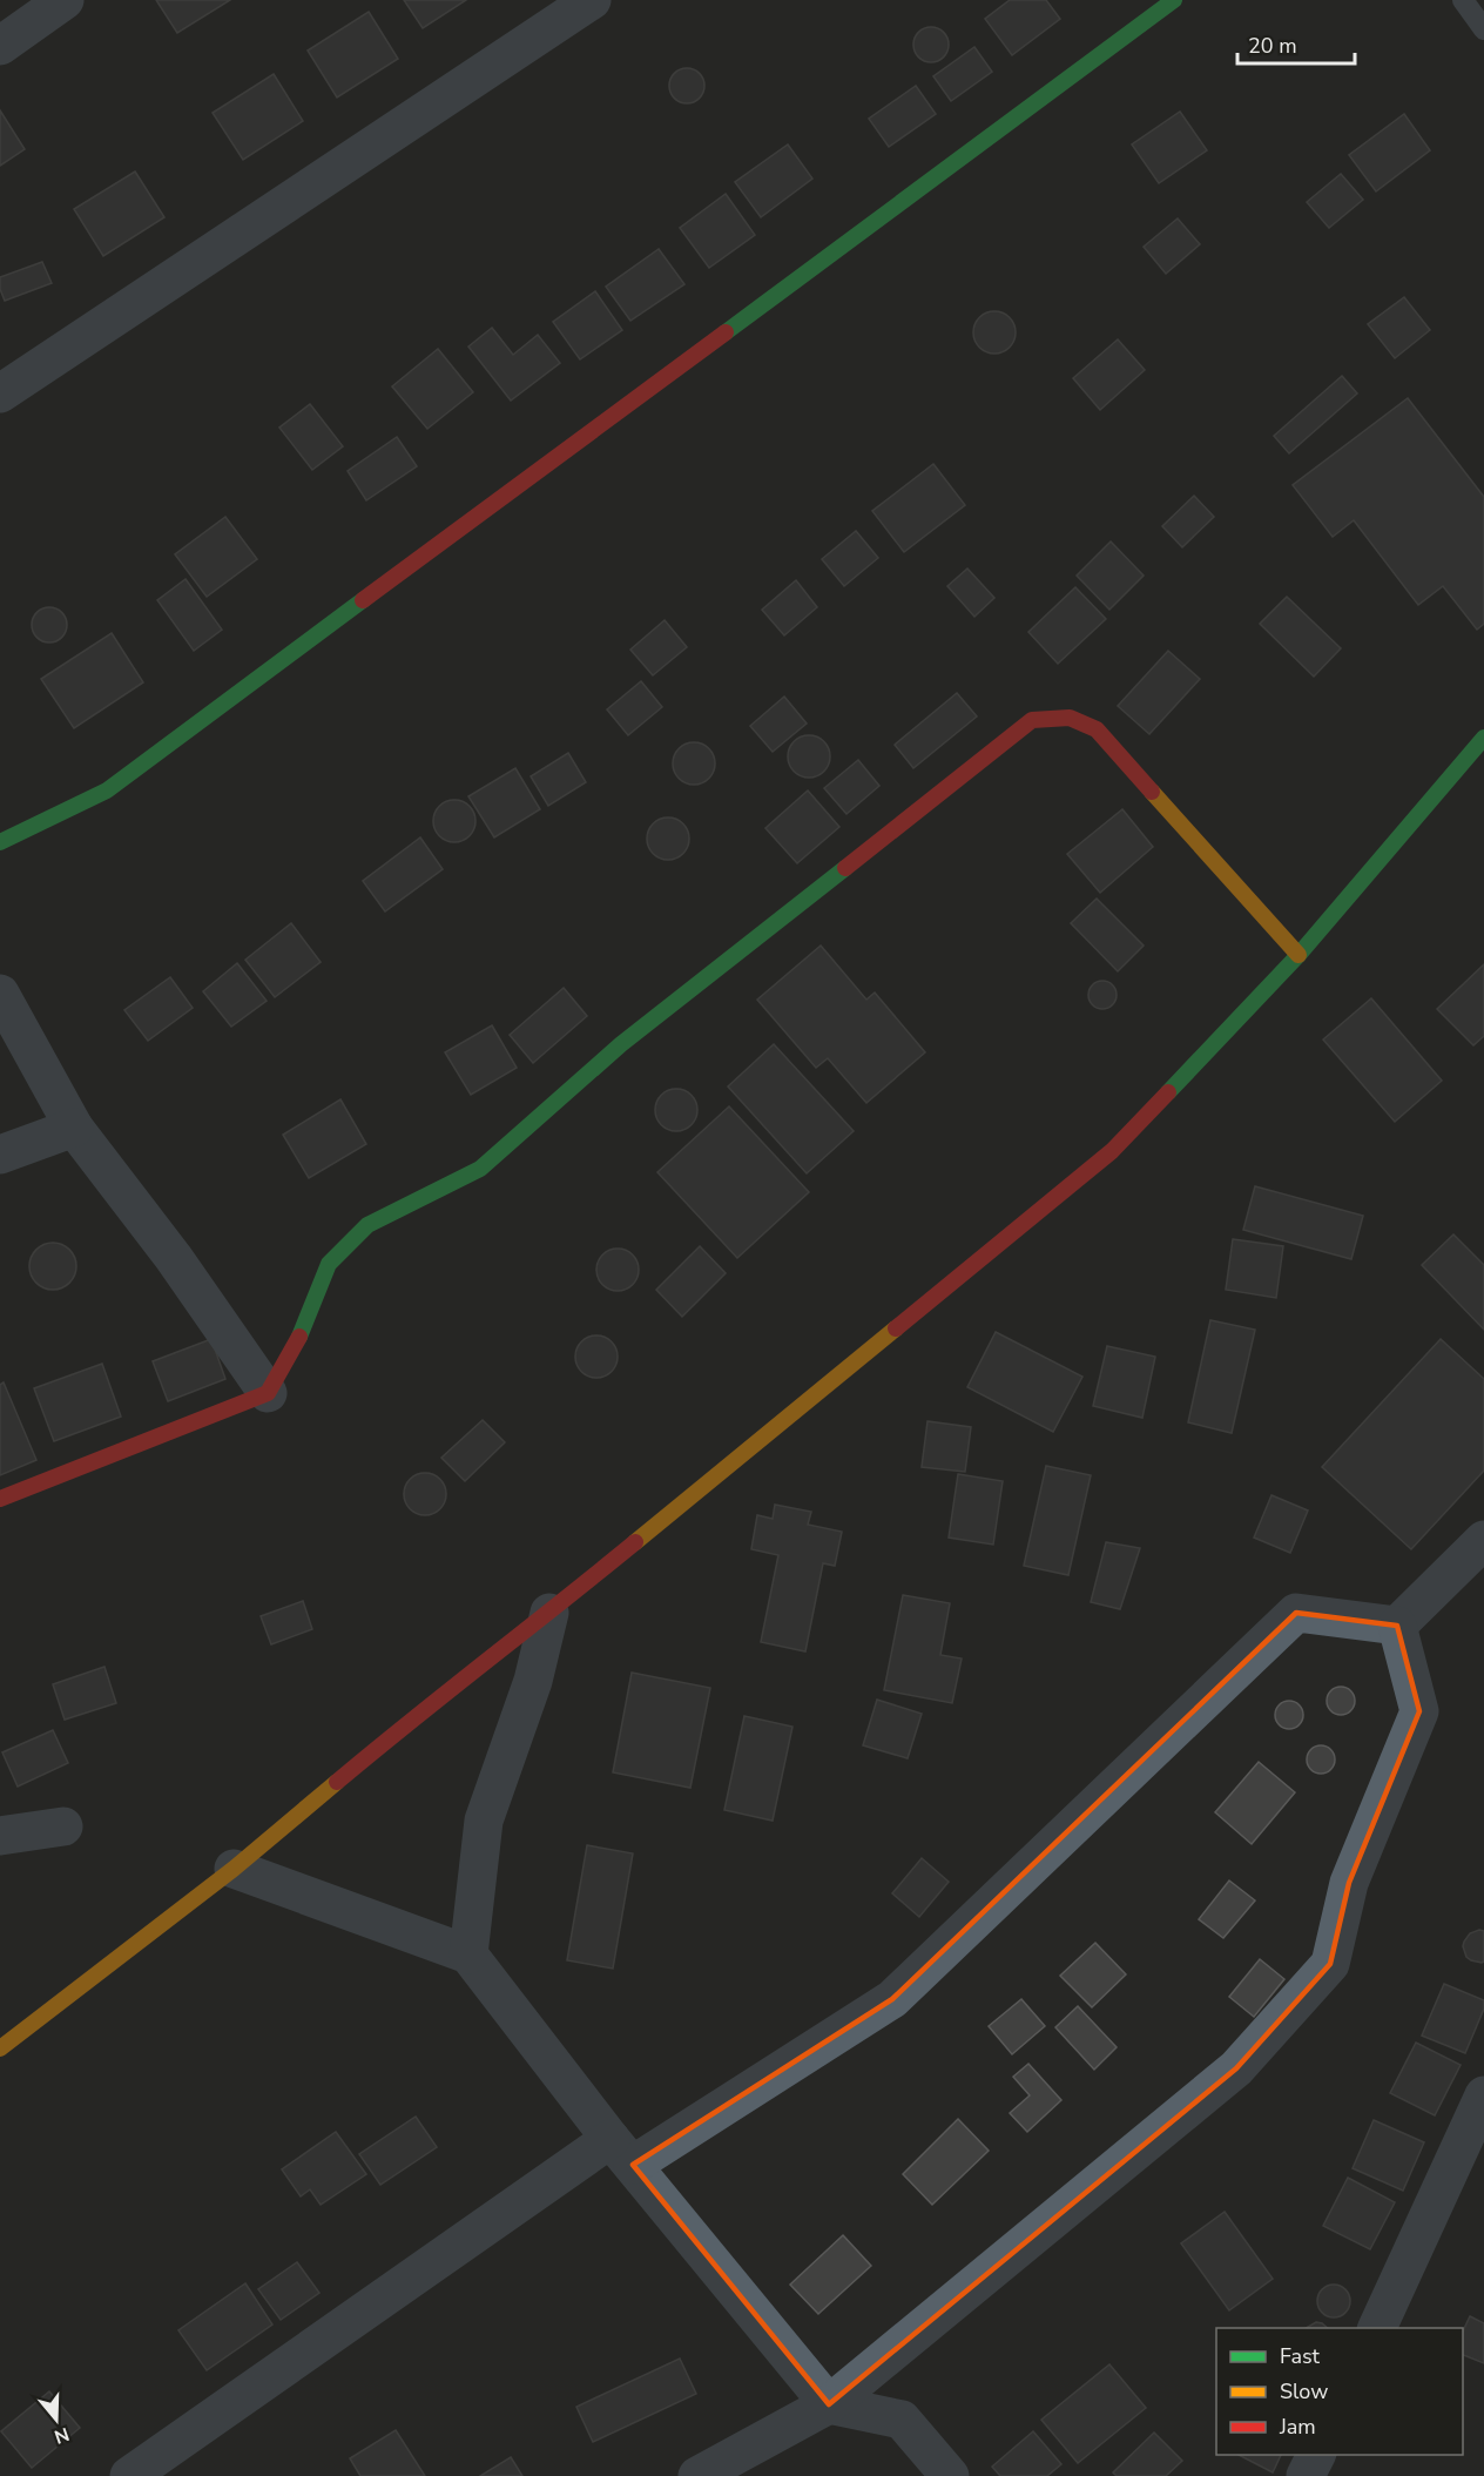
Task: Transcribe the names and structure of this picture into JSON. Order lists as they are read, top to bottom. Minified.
{"legend":["Fast","Slow","Jam"],"scale_bar":"20 m","north":"bottom"}
